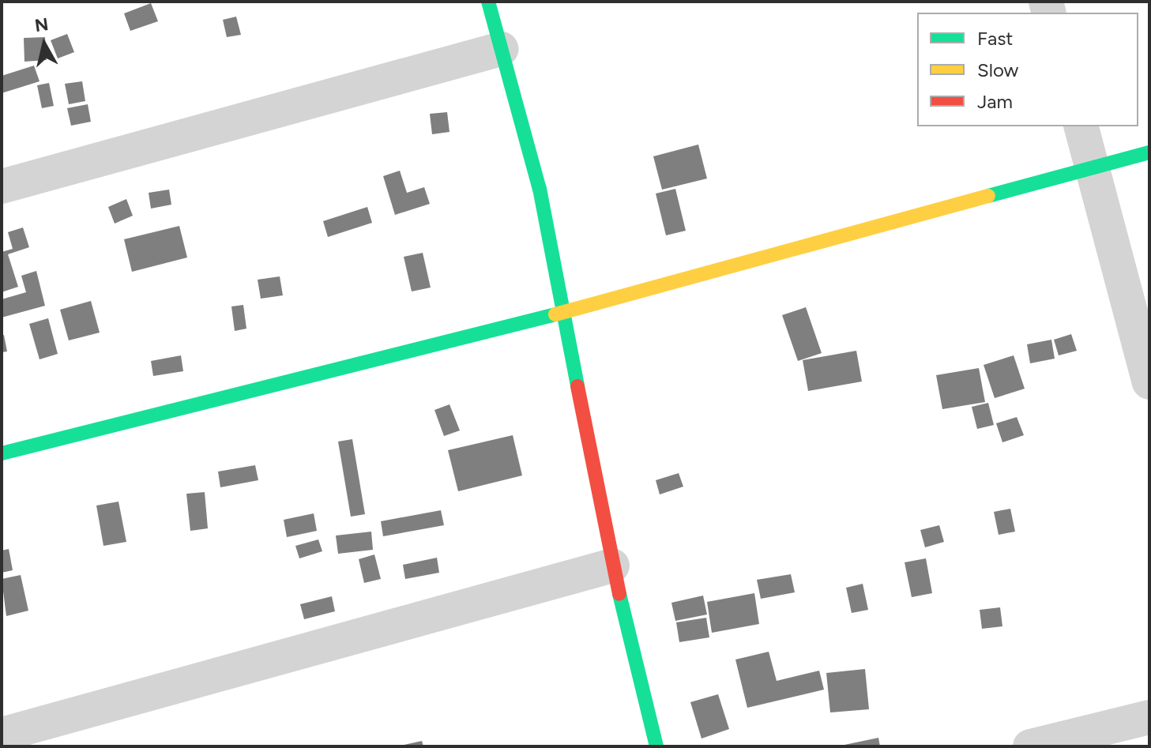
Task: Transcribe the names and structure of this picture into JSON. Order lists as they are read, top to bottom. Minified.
{"legend":["Fast","Slow","Jam"],"north":"top"}
